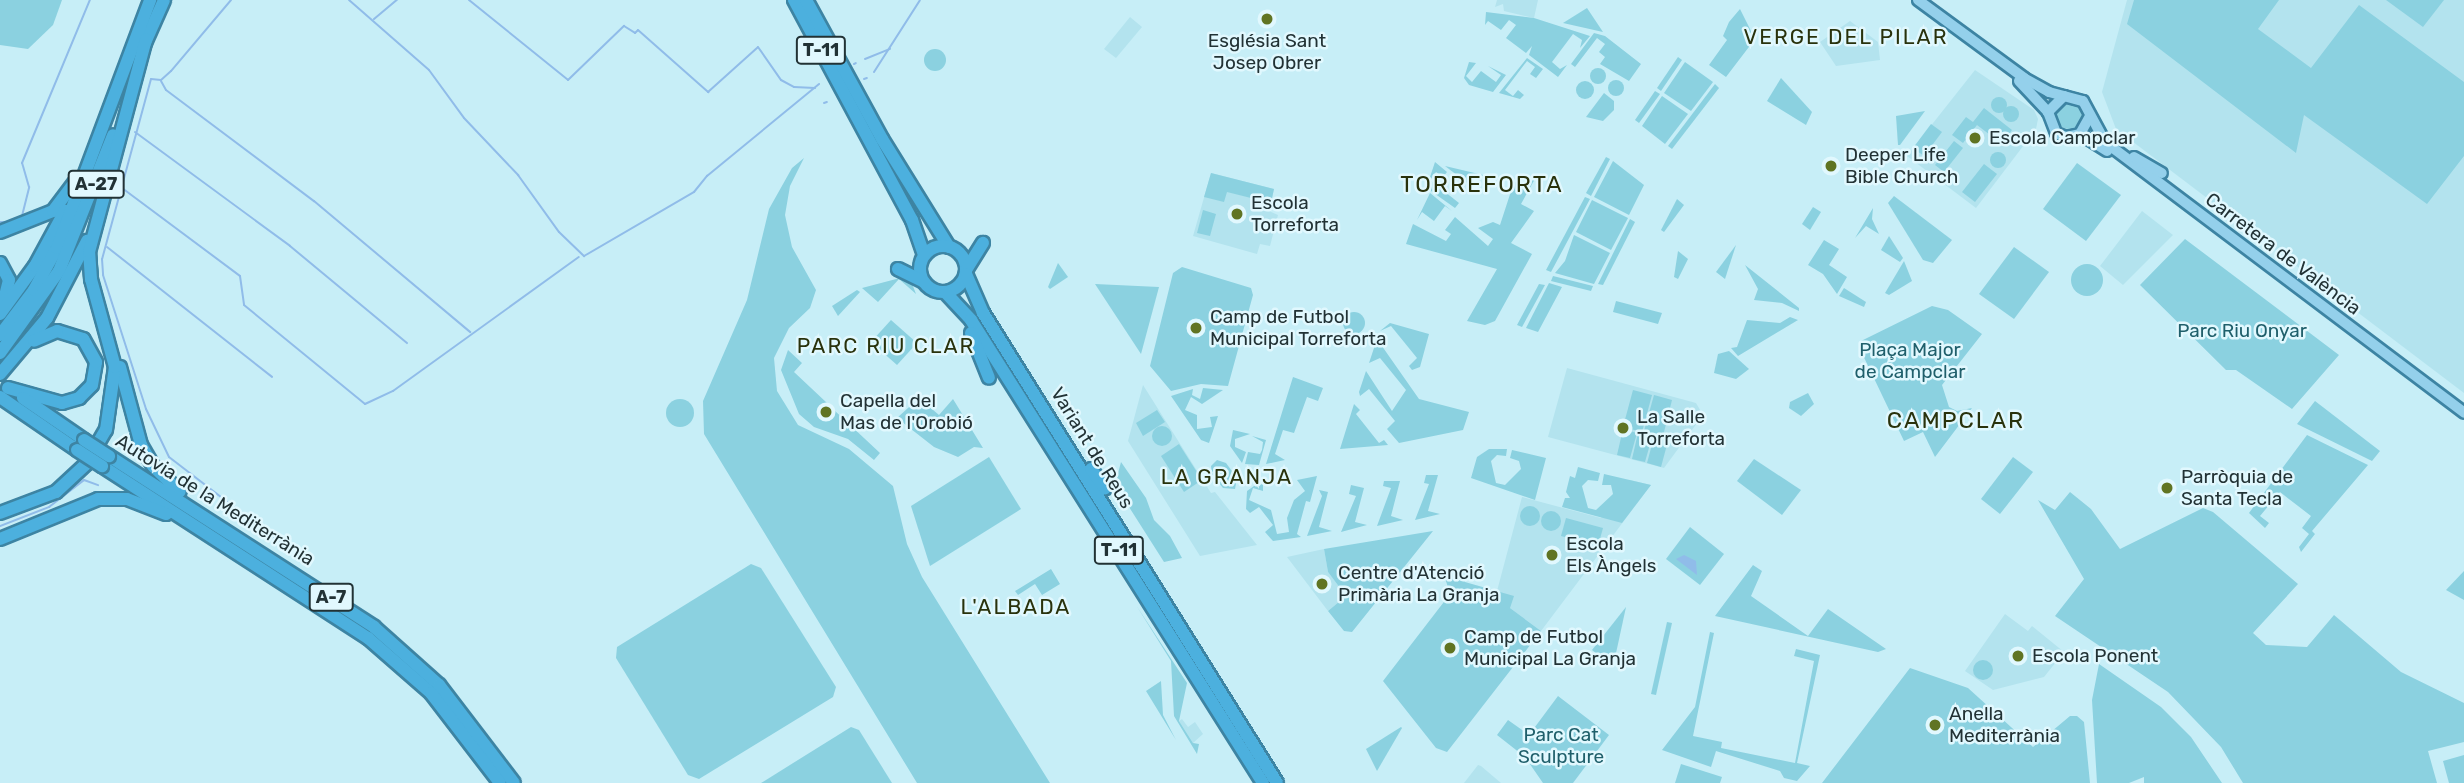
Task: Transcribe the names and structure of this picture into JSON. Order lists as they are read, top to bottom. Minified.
{"streets":{"highway":["T-11","A-27","Variant de Reus","Autovia de la Mediterrània","A-7"],"main road":["Carretera de València"]},"crossings":[["T-11","Variant de Reus"]],"districts":["VERGE DEL PILAR","TORREFORTA","PARC RIU CLAR","CAMPCLAR","LA GRANJA","L'ALBADA"],"parks":["Parc Riu Onyar","Plaça Major de Campclar","Parc Cat Sculpture"],"places":["Església Sant Josep Obrer","Escola Campclar","Deeper Life Bible Church","Escola Torreforta","Camp de Futbol Municipal Torreforta","Capella del Mas de l'Orobió","La Salle Torreforta","Parròquia de Santa Tecla","Escola Els Àngels","Centre d'Atenció Primària La Granja","Camp de Futbol Municipal La Granja","Escola Ponent","Anella Mediterrània"]}
